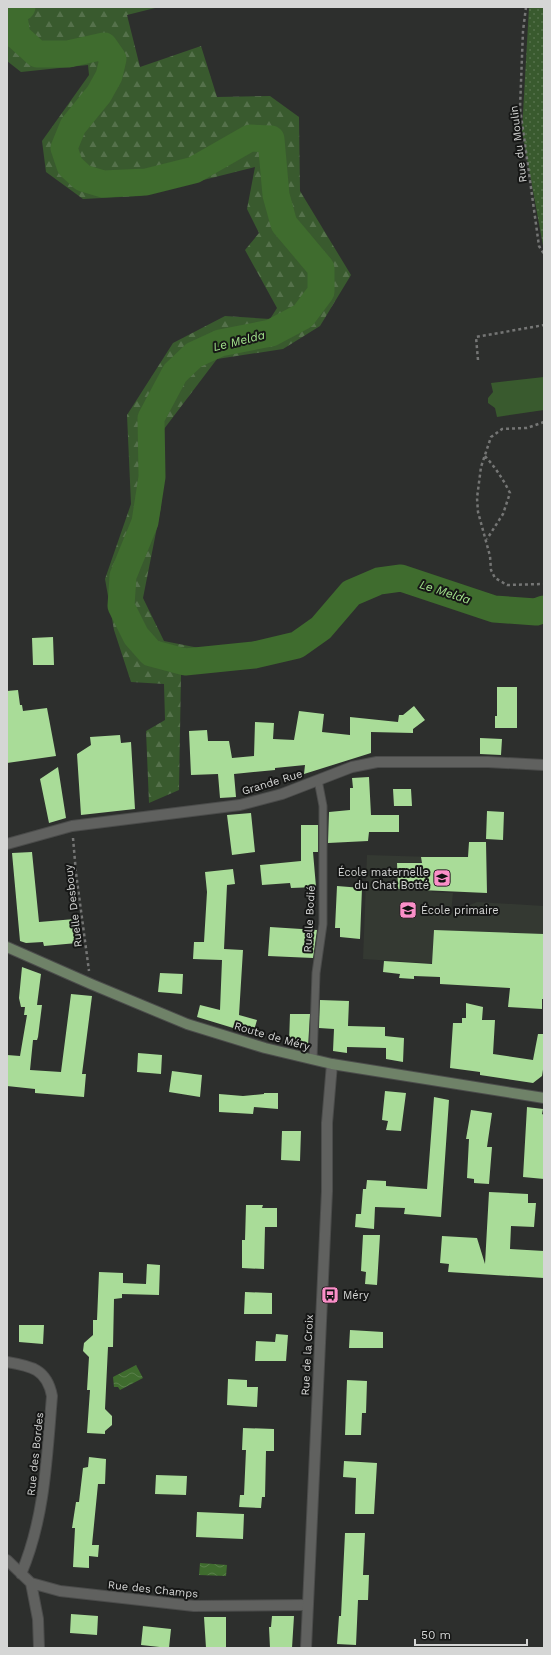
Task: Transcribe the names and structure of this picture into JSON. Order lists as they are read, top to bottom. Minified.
{"streets":{"main road":["Route de Méry"],"street":["Grande Rue","Rue de la Croix","Rue des Bordes","Rue des Champs"],"lane":["Ruelle Bodié"],"path":["Rue du Moulin","Ruelle Desbouy"]},"crossings":[["Grande Rue","Ruelle Desbouy"],["Grande Rue","Ruelle Bodié"],["Ruelle Desbouy","Route de Méry"],["Ruelle Bodié","Route de Méry"],["Route de Méry","Rue de la Croix"],["Rue de la Croix","Rue des Champs"],["Rue des Bordes","Rue des Champs"]],"water":["Le Melda"],"places":{"school or university":["École maternelle du Chat Botté","École primaire"],"bus stop":["Méry"]},"scale_bar":"50 m"}
